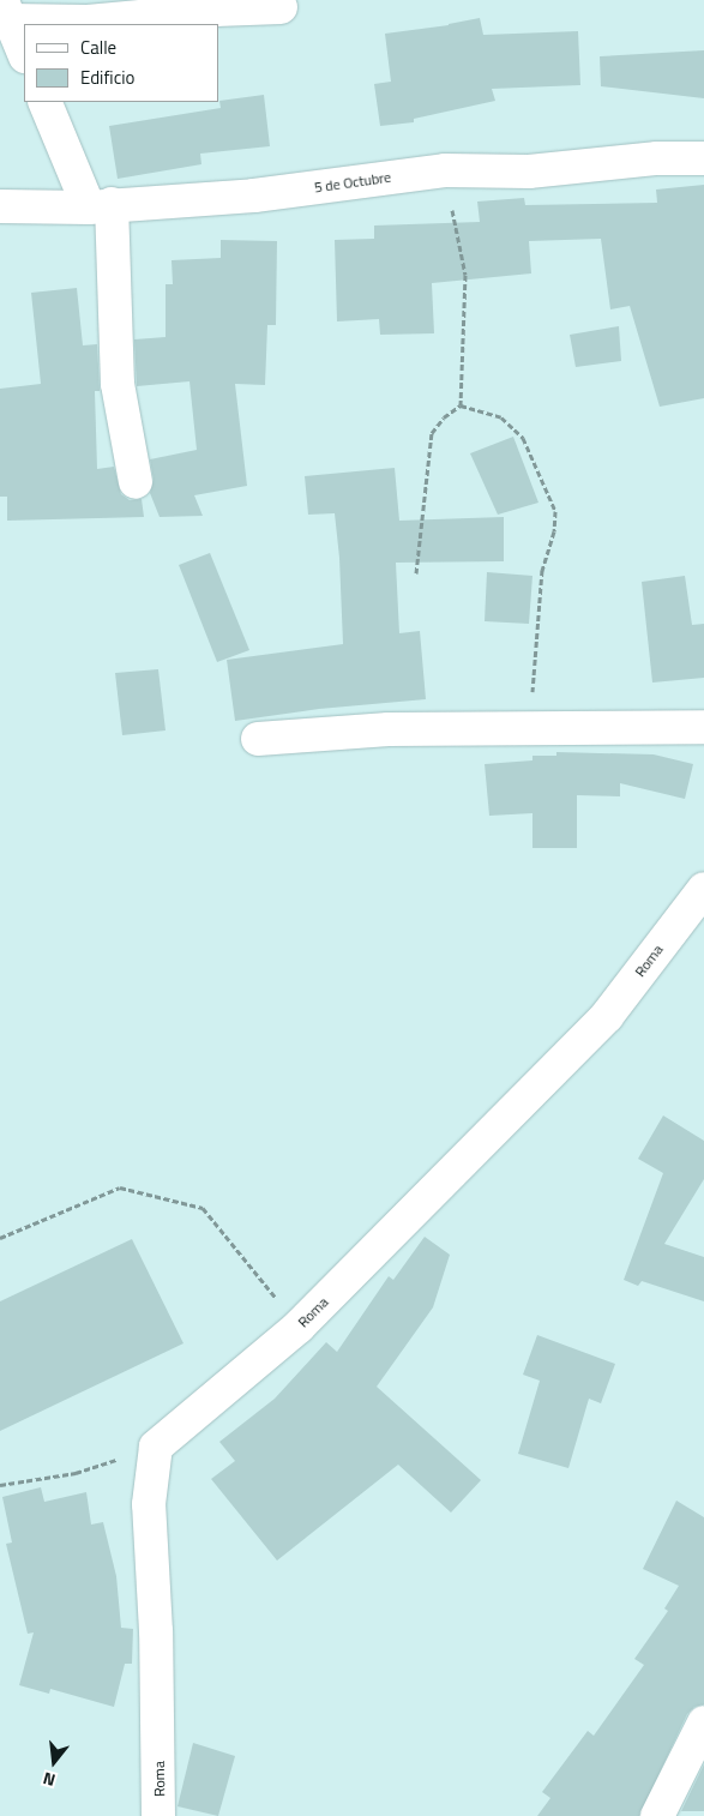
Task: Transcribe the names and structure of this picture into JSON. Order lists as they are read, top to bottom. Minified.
{"streets":{"street":["5 de Octubre","Roma"]},"legend":["Calle","Edificio"],"north":"bottom"}
